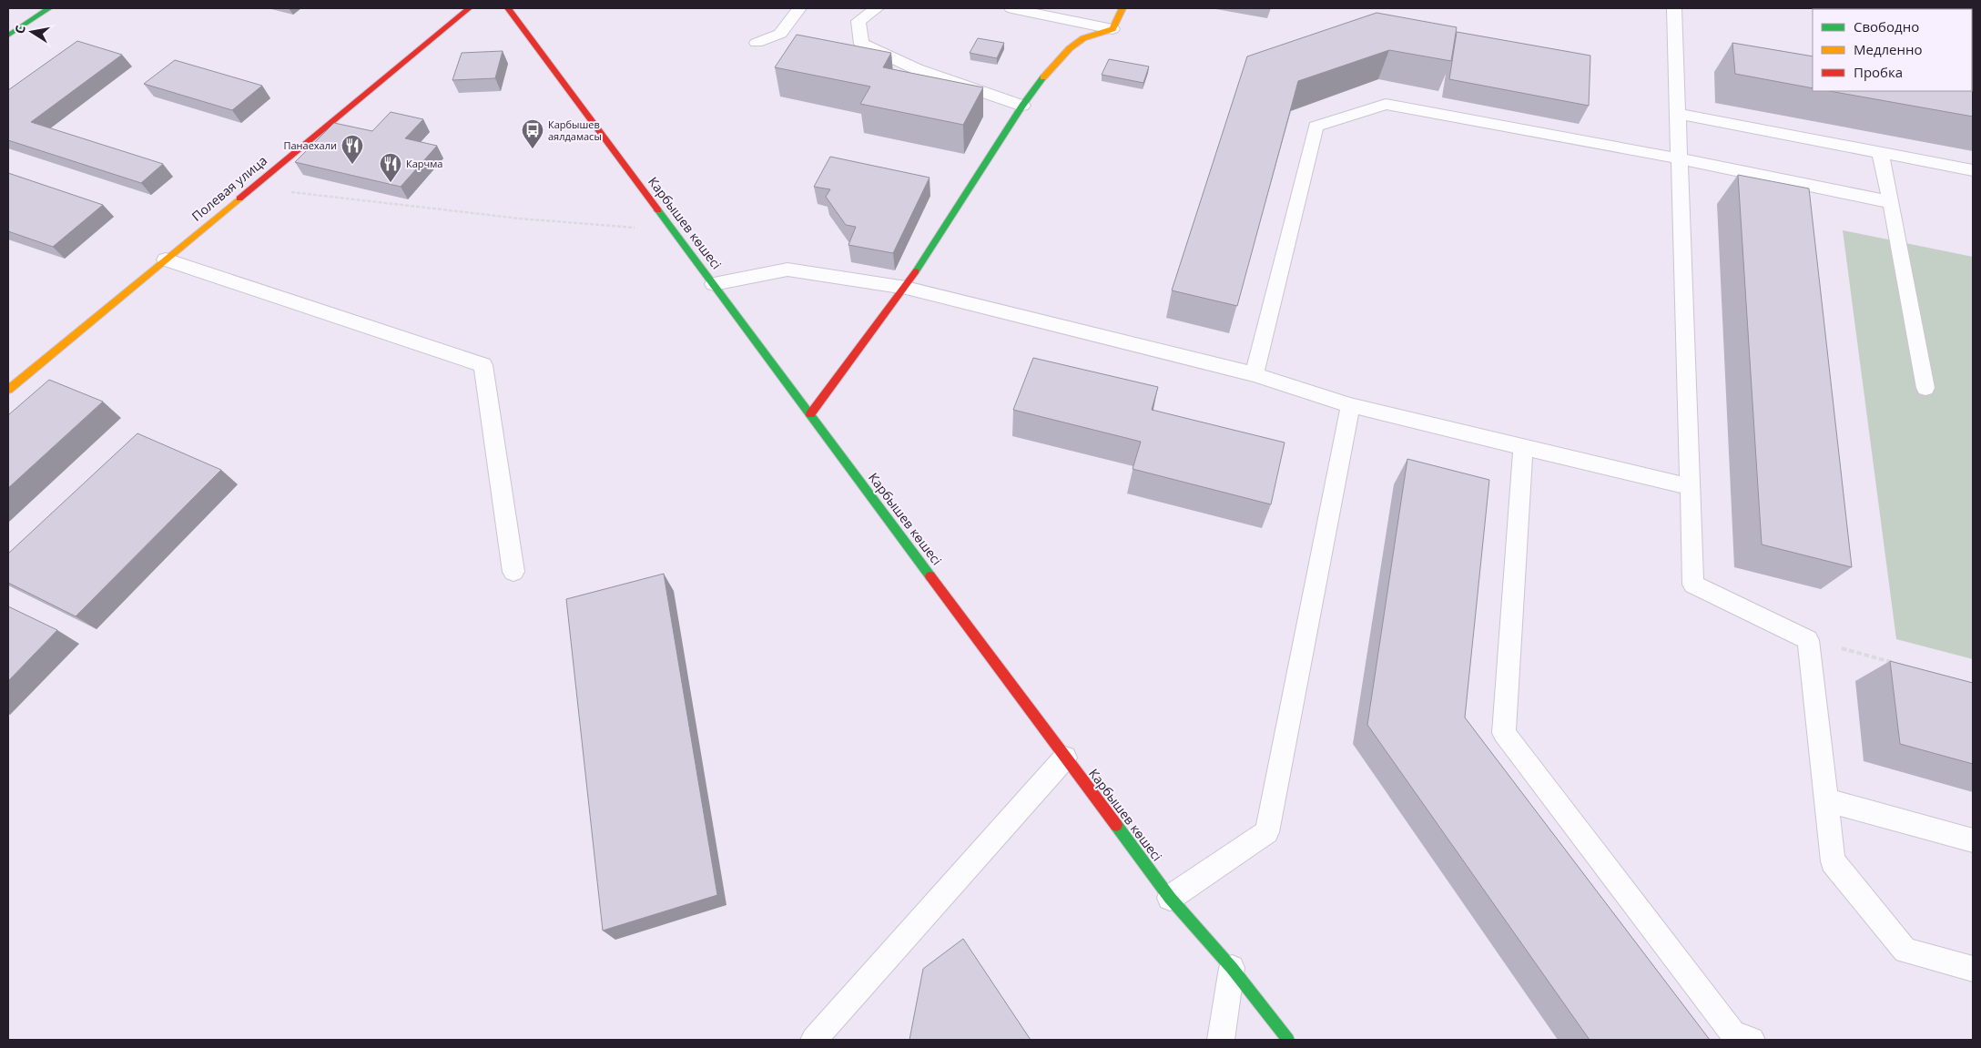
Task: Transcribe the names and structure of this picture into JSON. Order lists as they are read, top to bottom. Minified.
{"streets":{"street":["Полевая улица","Карбышев көшесі"]},"places":{"bus stop":["Карбышев аялдамасы"],"restaurant":["Панаехали","Карчма"]},"legend":["Свободно","Медленно","Пробка"],"north":"left"}
